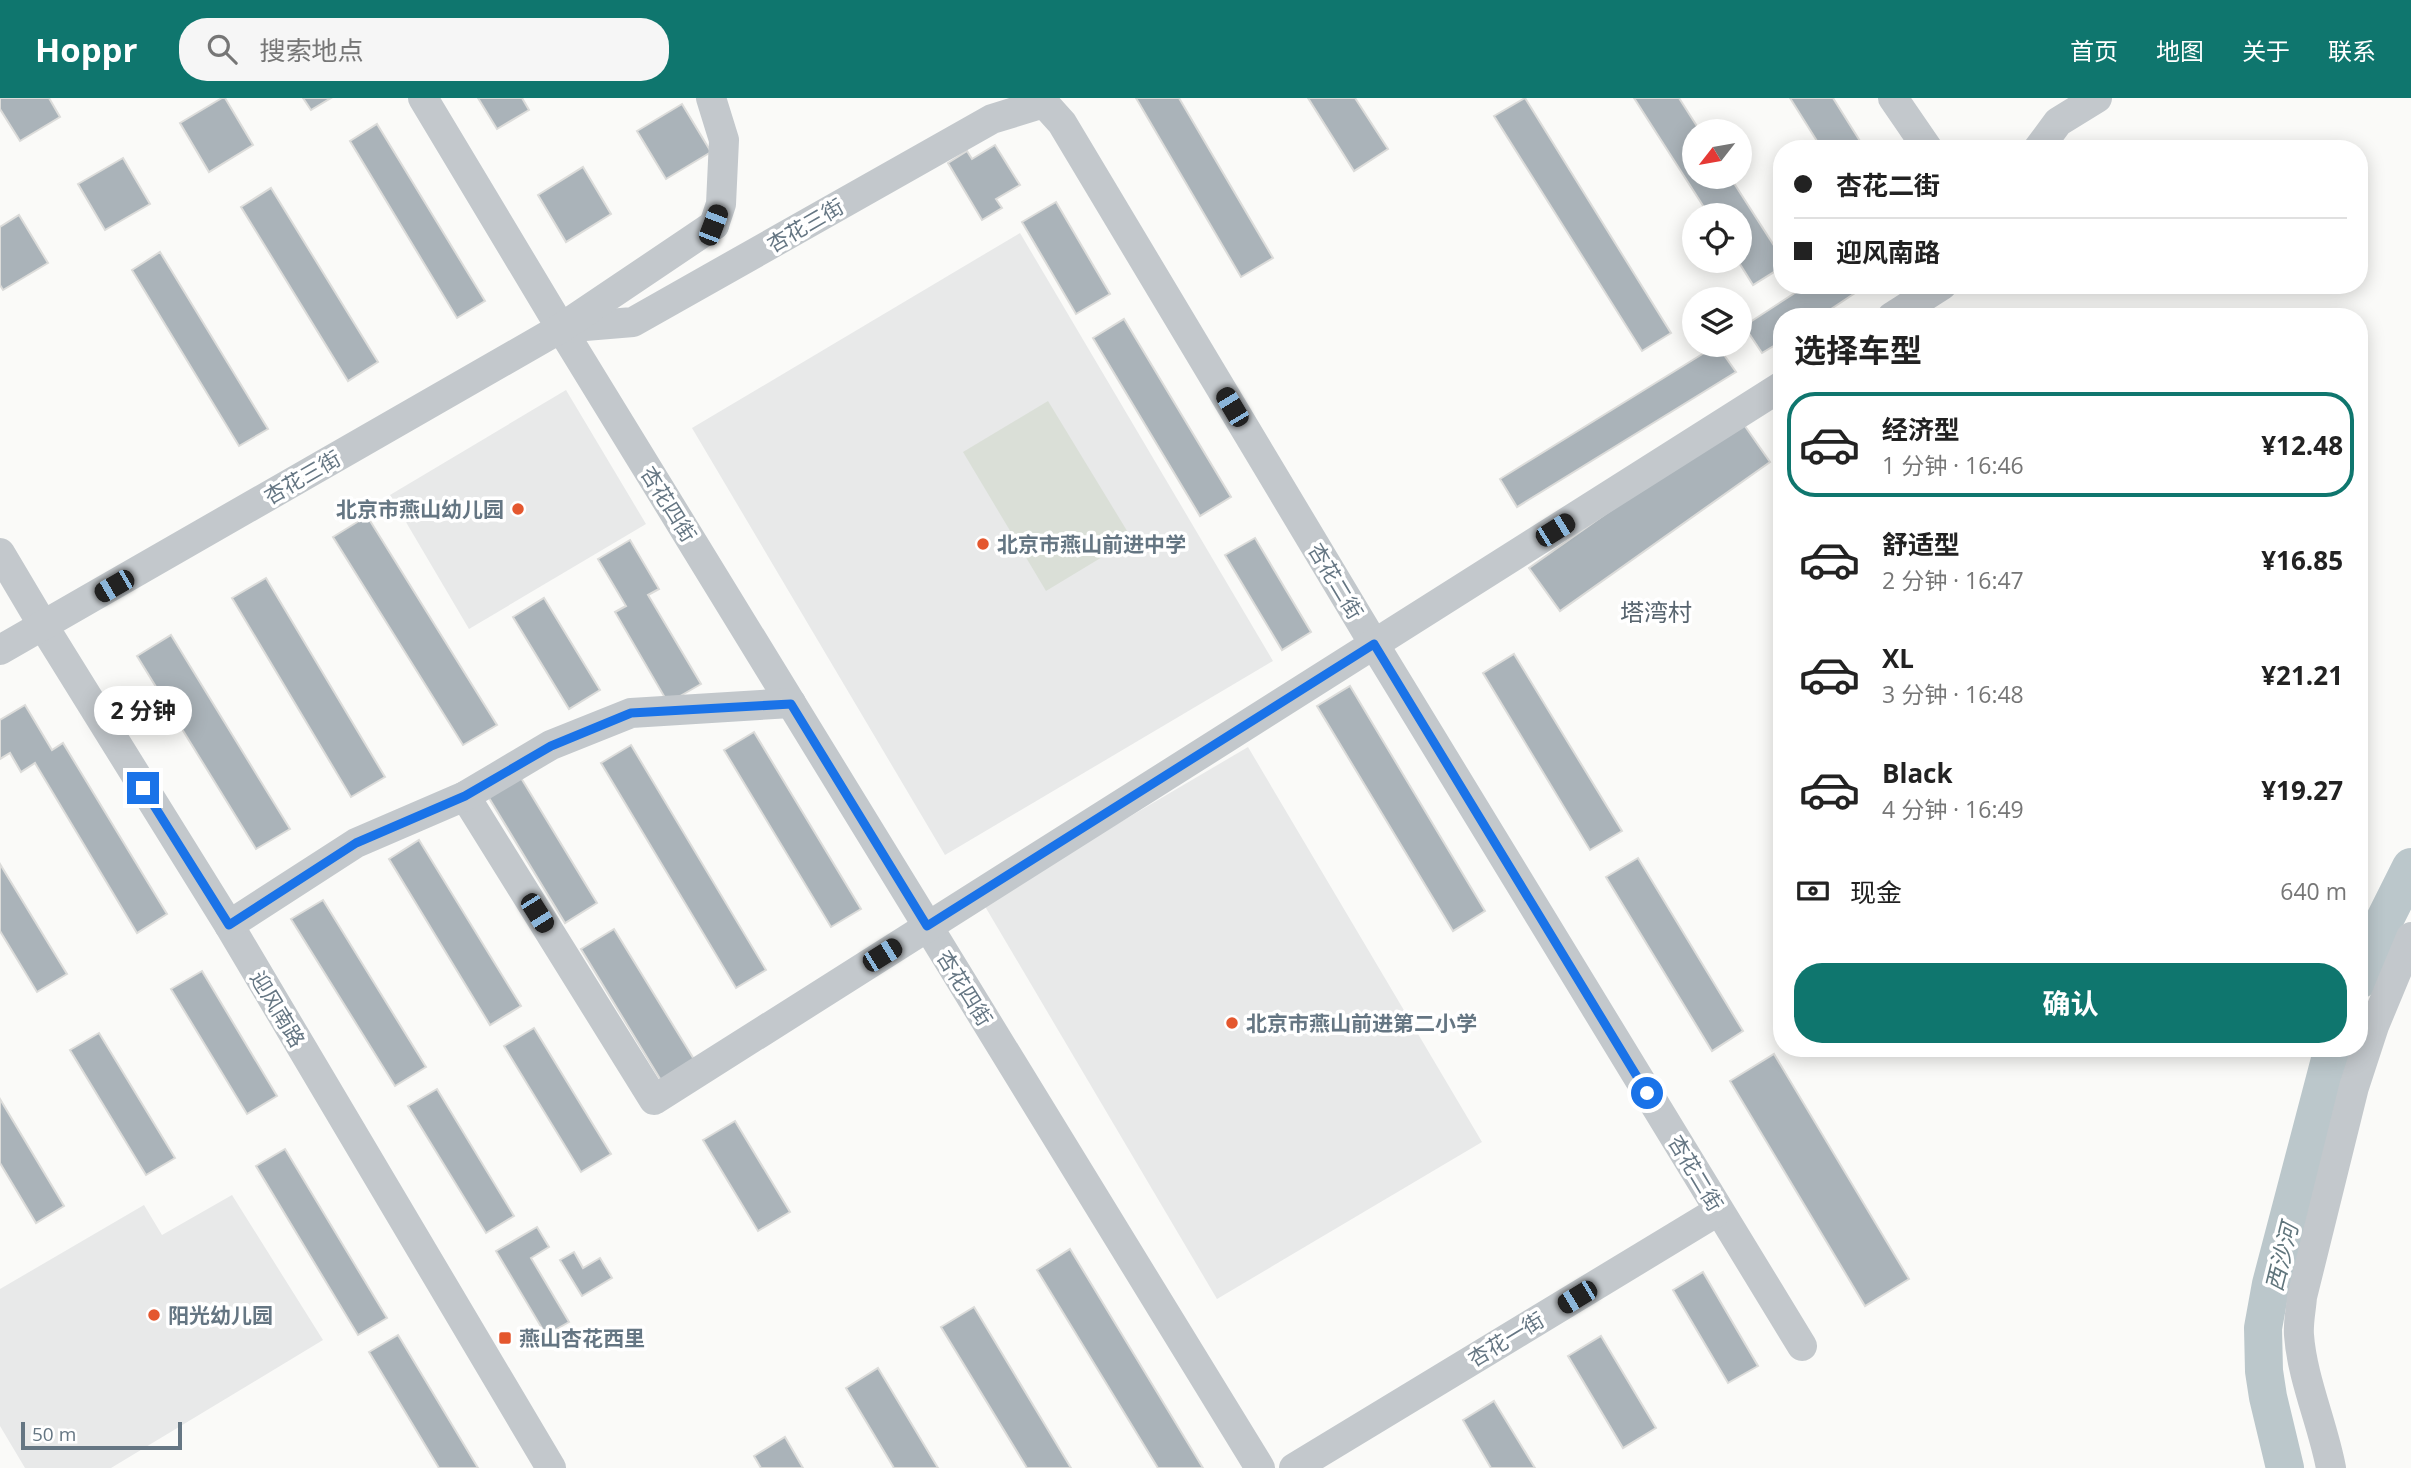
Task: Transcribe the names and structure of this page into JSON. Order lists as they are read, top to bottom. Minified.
{"streets":{"street":["杏花三街","杏花四街","杏花二街","迎风南路","杏花一街"]},"crossings":[["杏花三街","杏花四街"],["杏花三街","杏花二街"],["杏花三街","迎风南路"],["杏花二街","杏花一街"]],"districts":["塔湾村"],"water":["西沙河"],"places":{"other":["北京市燕山幼儿园","北京市燕山前进中学","北京市燕山前进第二小学","阳光幼儿园"],"transit":["燕山杏花西里"]},"scale_bar":"50 m","north":"bottom left","page":{"header":"Hoppr","search":"搜索地点","nav":["首页","地图","关于","联系"],"banner":["杏花二街","迎风南路"],"heading":"选择车型","list":[{"name":"经济型","note":"1 分钟 · 16:46","value":"¥12.48"},{"name":"舒适型","note":"2 分钟 · 16:47","value":"¥16.85"},{"name":"XL","note":"3 分钟 · 16:48","value":"¥21.21"},{"name":"Black","note":"4 分钟 · 16:49","value":"¥19.27"}],"bubble":"2 分钟","pay":["现金","640 m"],"buttons":"确认","scale":"50 m"}}
